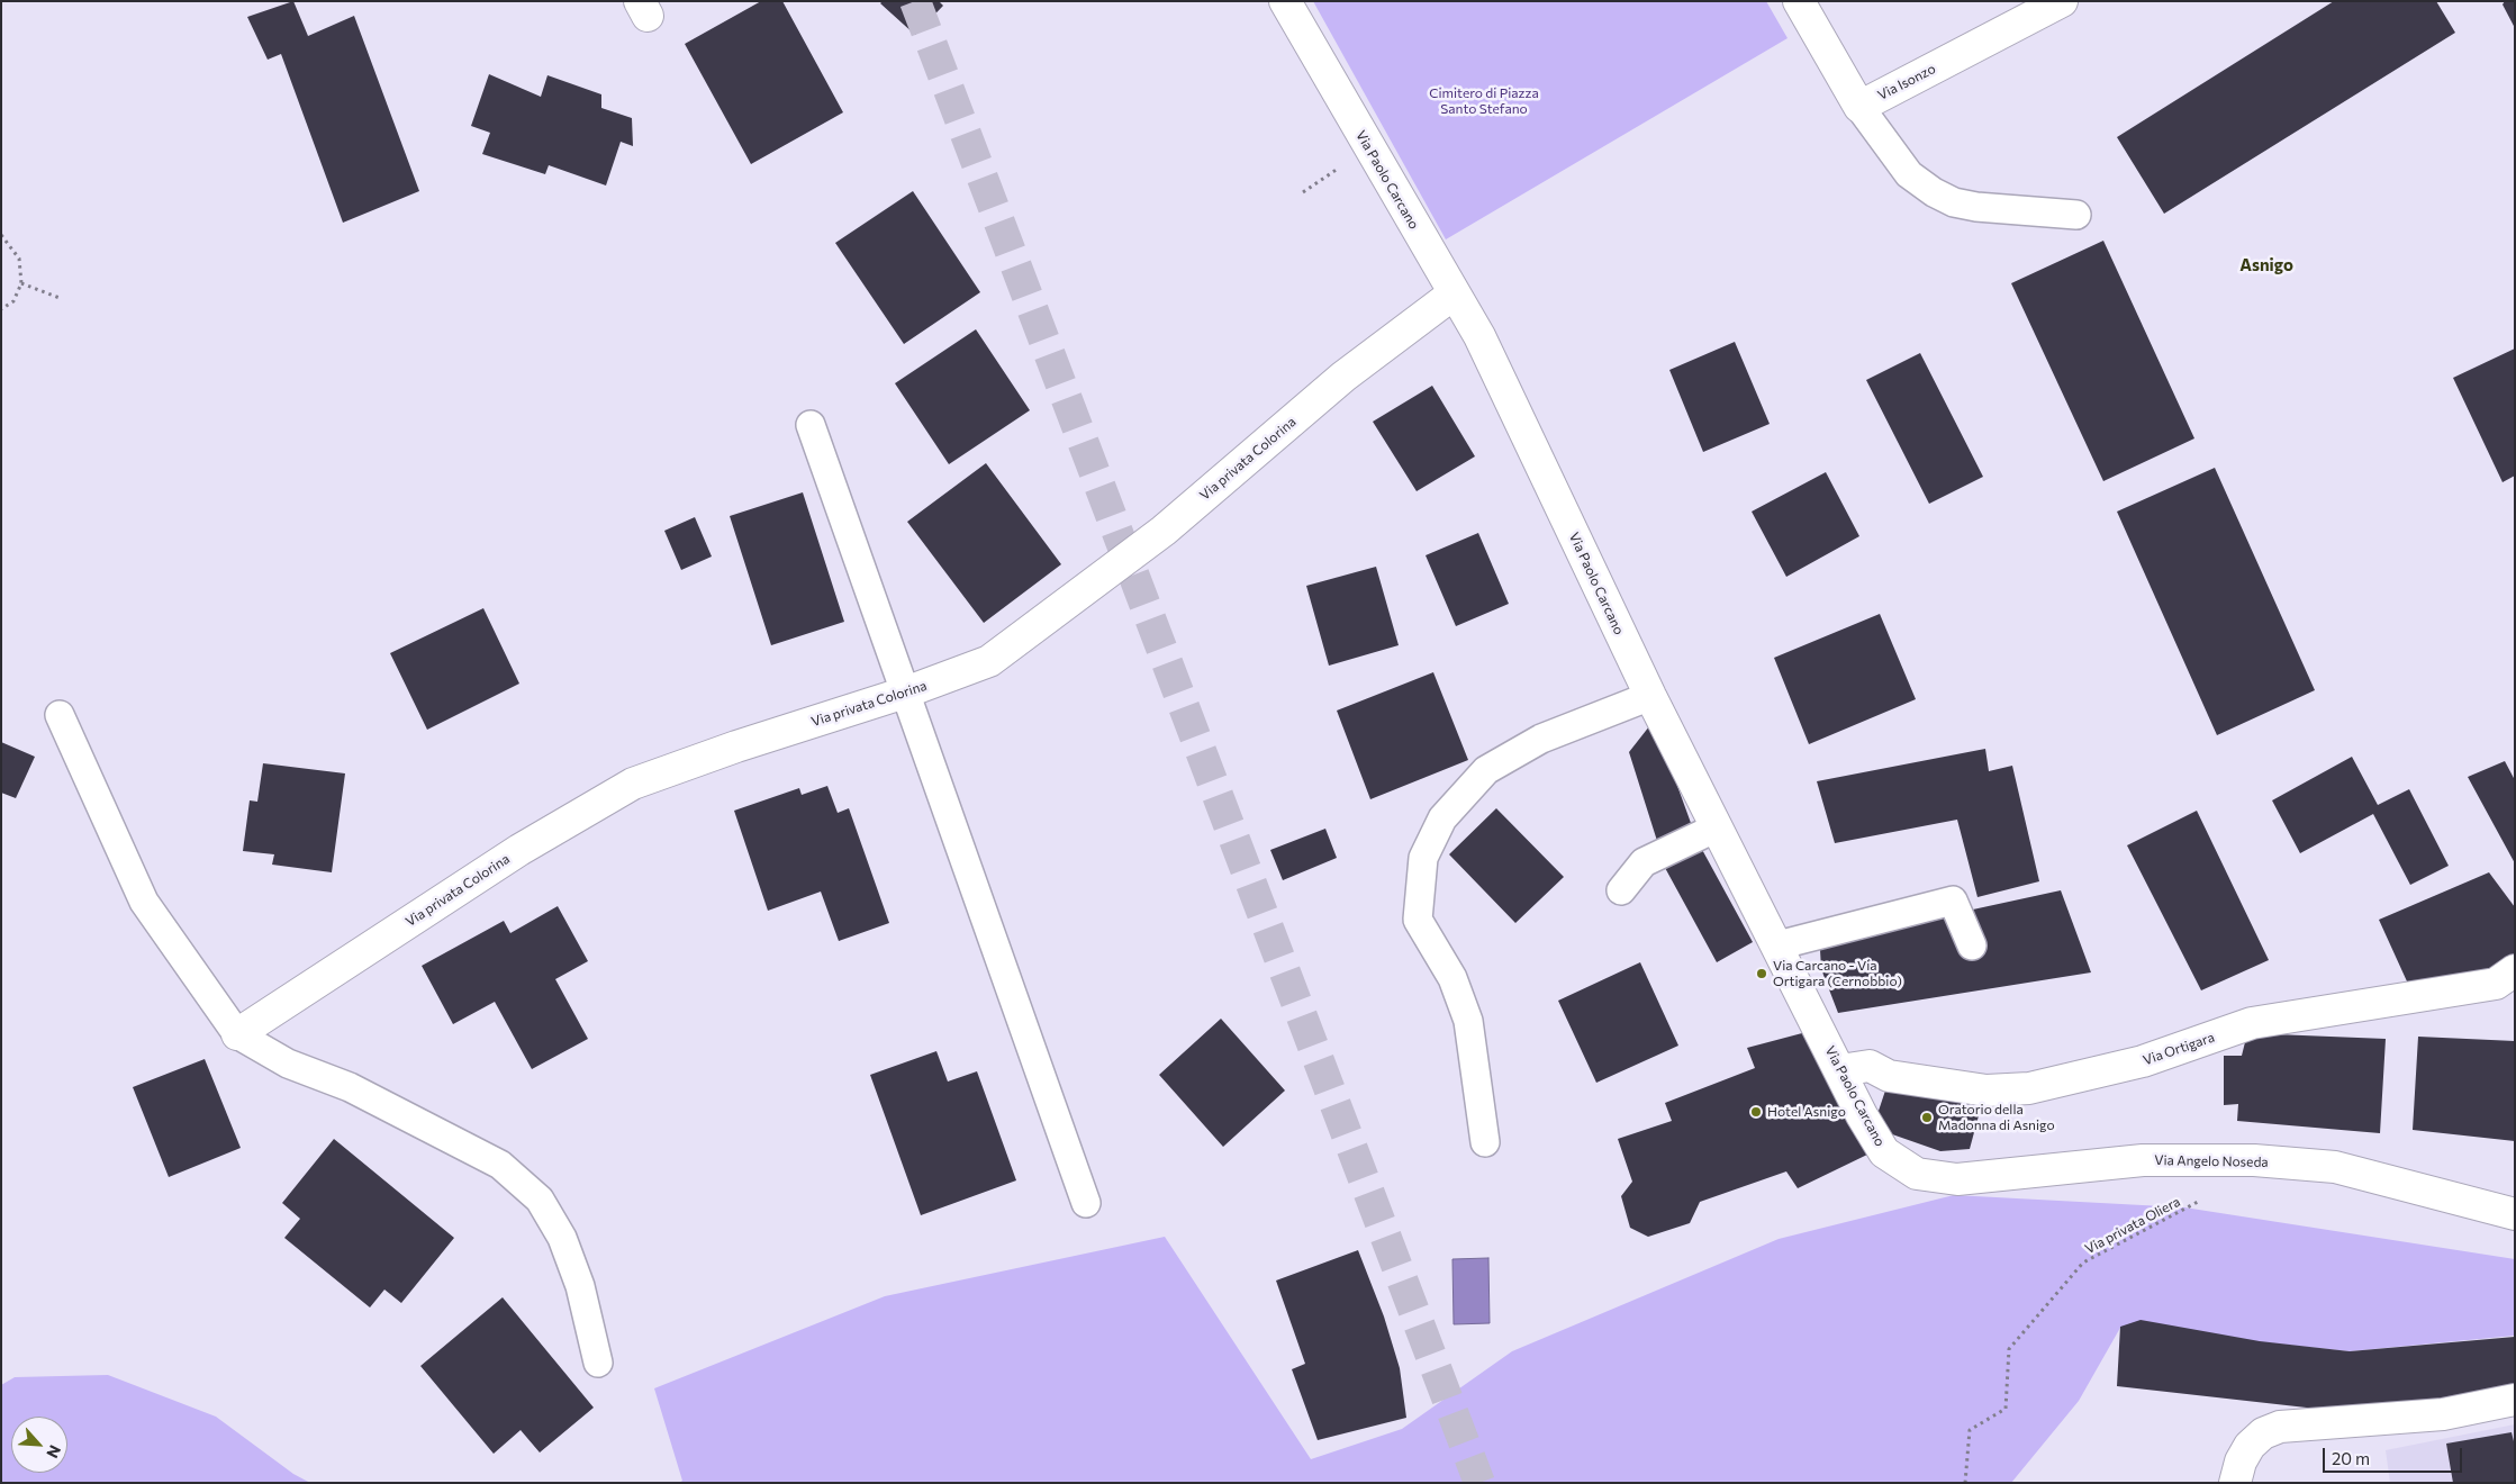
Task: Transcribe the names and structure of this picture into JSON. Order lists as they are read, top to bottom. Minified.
{"streets":{"street":["Via Isonzo","Via Paolo Carcano","Via privata Colorina","Via Ortigara","Via Angelo Noseda"],"path":["Via privata Oliera"]},"crossings":[["Via Paolo Carcano","Via privata Colorina"],["Via Paolo Carcano","Via Ortigara"],["Via Paolo Carcano","Via Angelo Noseda"]],"districts":["Asnigo"],"parks":["Cimitero di Piazza Santo Stefano"],"places":["Via Carcano - Via Ortigara (Cernobbio)","Hotel Asnigo","Oratorio della Madonna di Asnigo"],"scale_bar":"20 m","north":"bottom right"}
